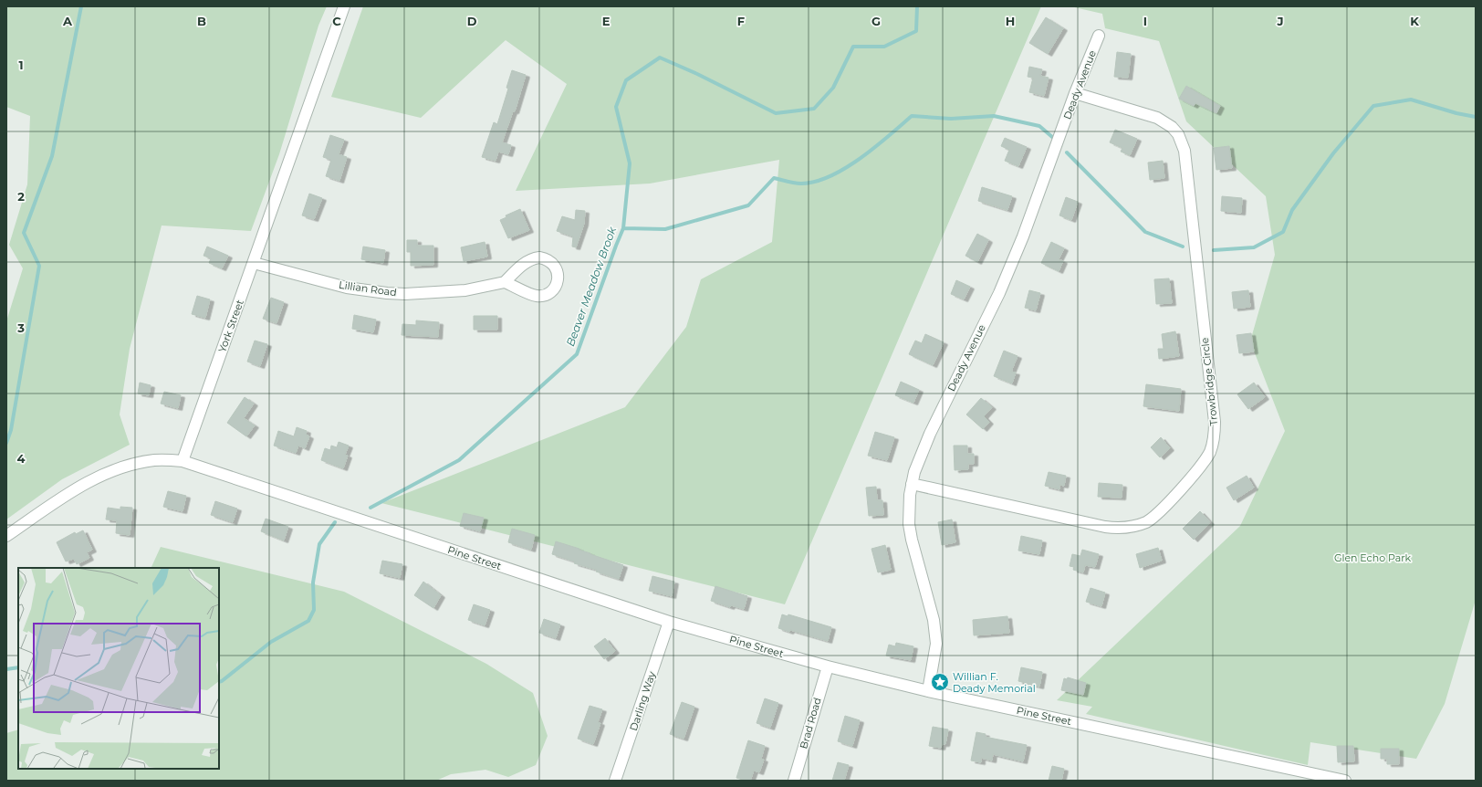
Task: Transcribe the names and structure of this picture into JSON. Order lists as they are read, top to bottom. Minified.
{"streets":{"street":["Deady Avenue","Lillian Road","York Street","Trowbridge Circle","Pine Street","Darling Way","Brad Road"]},"crossings":[["Deady Avenue","Trowbridge Circle"],["Deady Avenue","Pine Street"],["Lillian Road","York Street"],["York Street","Pine Street"],["Pine Street","Darling Way"],["Pine Street","Brad Road"]],"water":["Beaver Meadow Brook"],"parks":["Glen Echo Park"],"places":{"place":["Willian F. Deady Memorial"]},"grid":{"columns":["A","B","C","D","E","F","G","H","I","J","K"],"rows":["1","2","3","4"]}}
